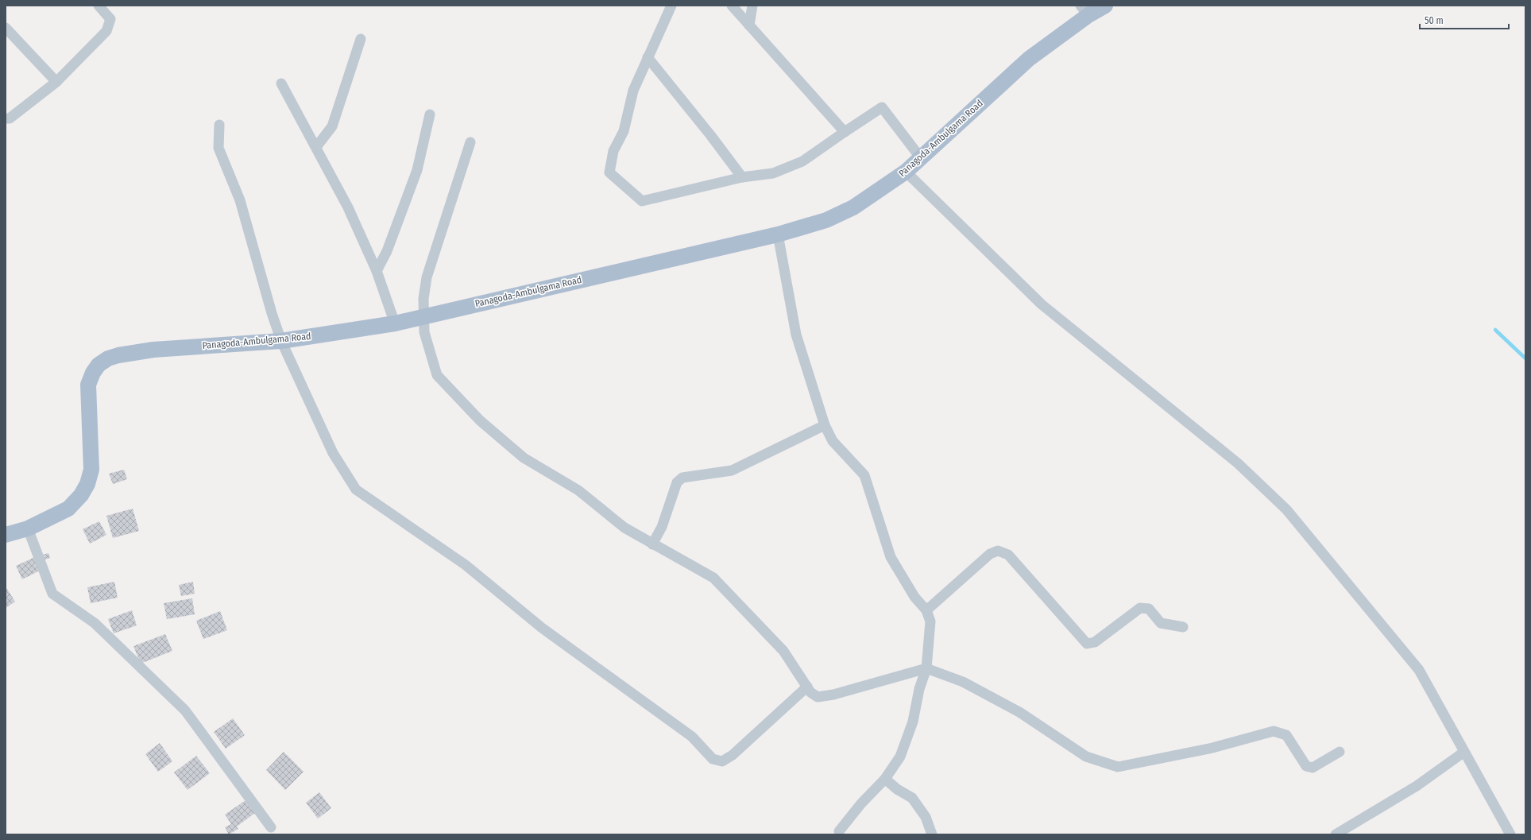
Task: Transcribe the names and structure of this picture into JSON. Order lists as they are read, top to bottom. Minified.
{"streets":{"main road":["Panagoda-Ambulgama Road"]},"scale_bar":"50 m"}
